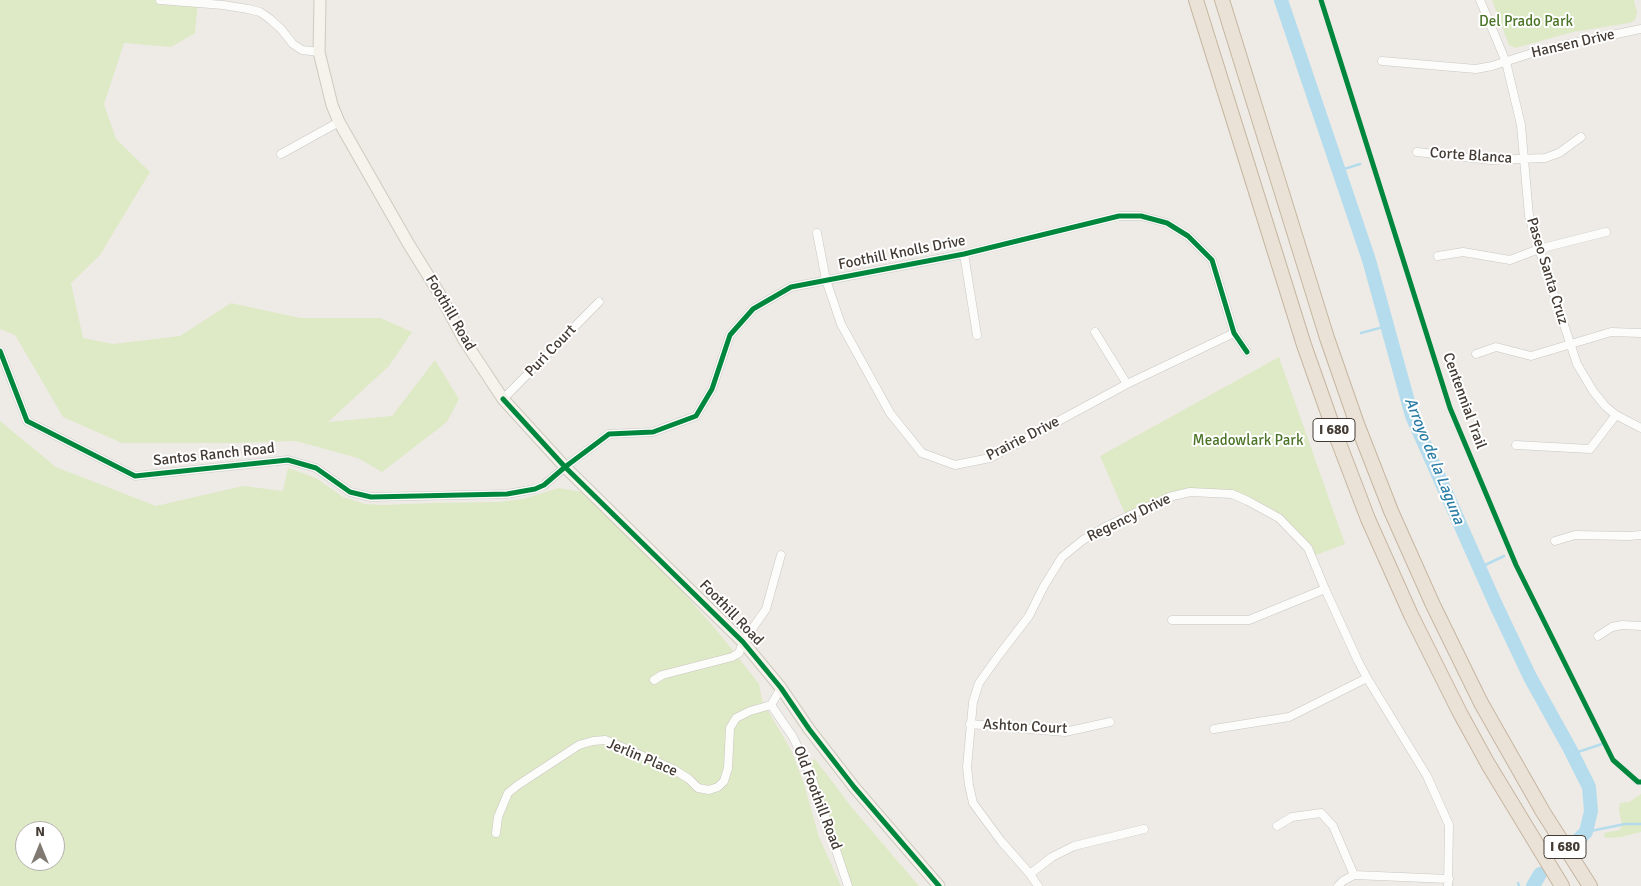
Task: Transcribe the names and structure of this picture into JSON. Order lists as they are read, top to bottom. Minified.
{"streets":{"highway":["I 680"],"main road":["Foothill Road"],"street":["Hansen Drive","Corte Blanca","Foothill Knolls Drive","Paseo Santa Cruz","Puri Court","Prairie Drive","Santos Ranch Road","Regency Drive","Ashton Court","Jerlin Place","Old Foothill Road"],"cycle path":["Centennial Trail"]},"crossings":[["Hansen Drive","Paseo Santa Cruz"],["Corte Blanca","Paseo Santa Cruz"],["Foothill Knolls Drive","Foothill Road"],["Foothill Knolls Drive","Prairie Drive"],["Foothill Knolls Drive","Santos Ranch Road"],["Foothill Road","Puri Court"],["Foothill Road","Santos Ranch Road"],["Regency Drive","Ashton Court"],["Jerlin Place","Old Foothill Road"]],"water":["Arroyo de la Laguna"],"parks":["Del Prado Park","Meadowlark Park"],"north":"top"}
